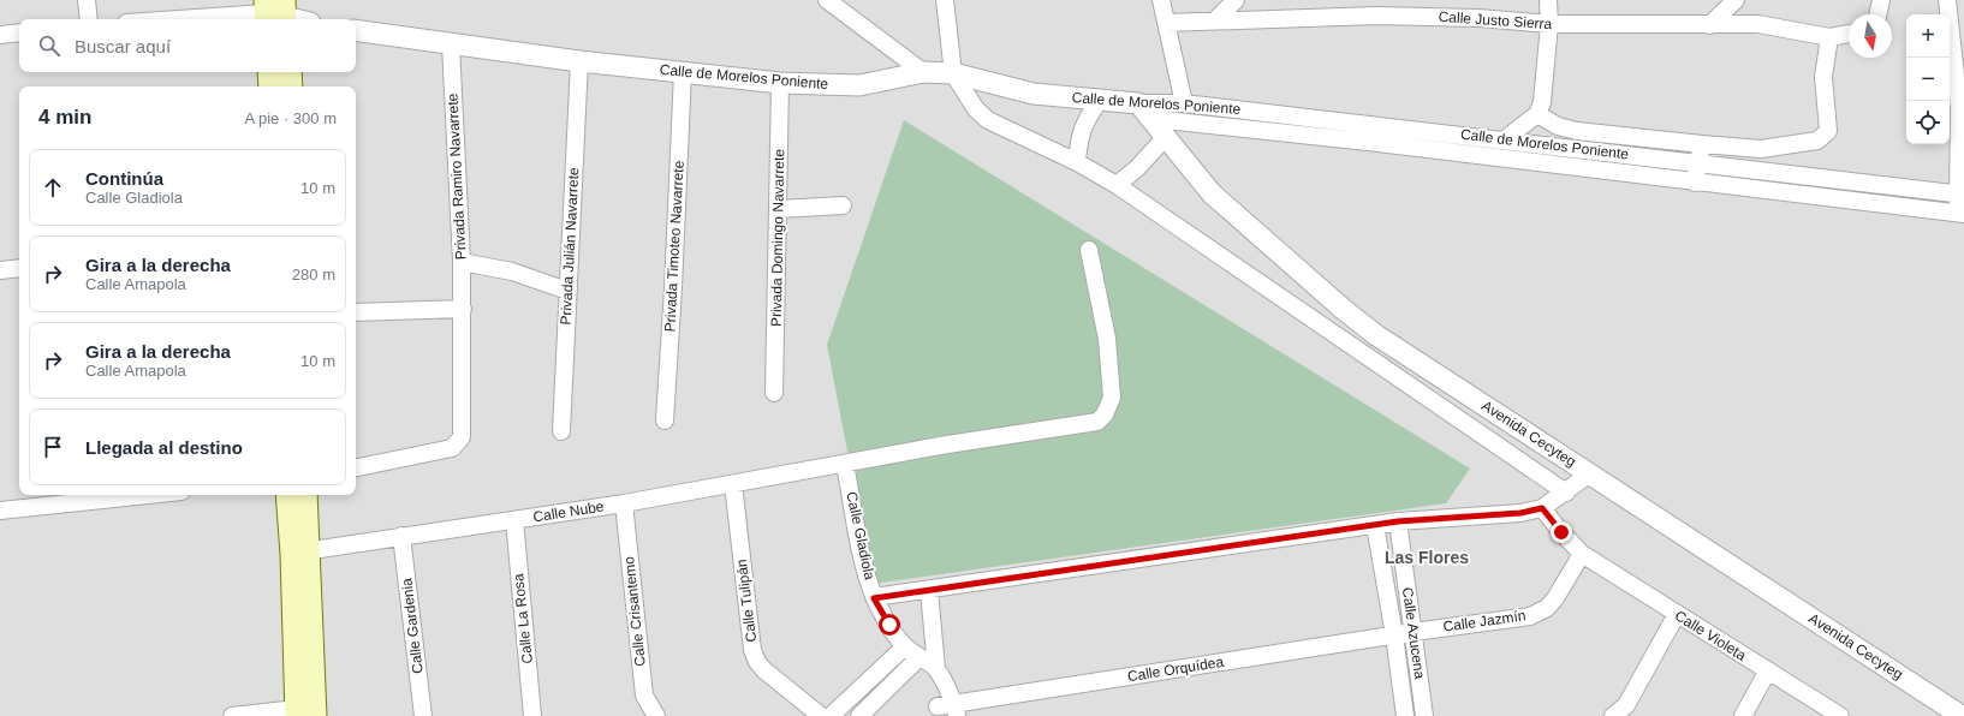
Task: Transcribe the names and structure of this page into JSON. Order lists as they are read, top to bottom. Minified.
{"streets":{"street":["Calle Justo Sierra","Calle de Morelos Poniente","Privada Ramiro Navarrete","Privada Domingo Navarrete","Privada Julián Navarrete","Privada Timoteo Navarrete","Avenida Cecyteg","Calle Nube","Calle Gladiola","Calle Tulipán","Calle Crisantemo","Calle La Rosa","Calle Jazmín","Calle Gardenia","Calle Azucena","Calle Violeta","Calle Orquídea"]},"crossings":[["Calle de Morelos Poniente","Privada Ramiro Navarrete"],["Calle de Morelos Poniente","Privada Domingo Navarrete"],["Calle de Morelos Poniente","Privada Julián Navarrete"],["Calle de Morelos Poniente","Privada Timoteo Navarrete"],["Calle de Morelos Poniente","Avenida Cecyteg"],["Calle Nube","Calle Gladiola"],["Calle Nube","Calle Tulipán"],["Calle Nube","Calle Crisantemo"],["Calle Nube","Calle La Rosa"],["Calle Nube","Calle Gardenia"],["Calle Jazmín","Calle Azucena"],["Calle Jazmín","Calle Violeta"],["Calle Jazmín","Calle Orquídea"],["Calle Azucena","Calle Orquídea"]],"districts":["Las Flores"],"north":"bottom","page":{"map_buttons":["+","−"],"search":"Buscar aquí","heading":["4 min","A pie · 300 m"],"list":[["Continúa","Calle Gladiola","10 m"],["Gira a la derecha","Calle Amapola","280 m"],["Gira a la derecha","Calle Amapola","10 m"],"Llegada al destino"]}}
